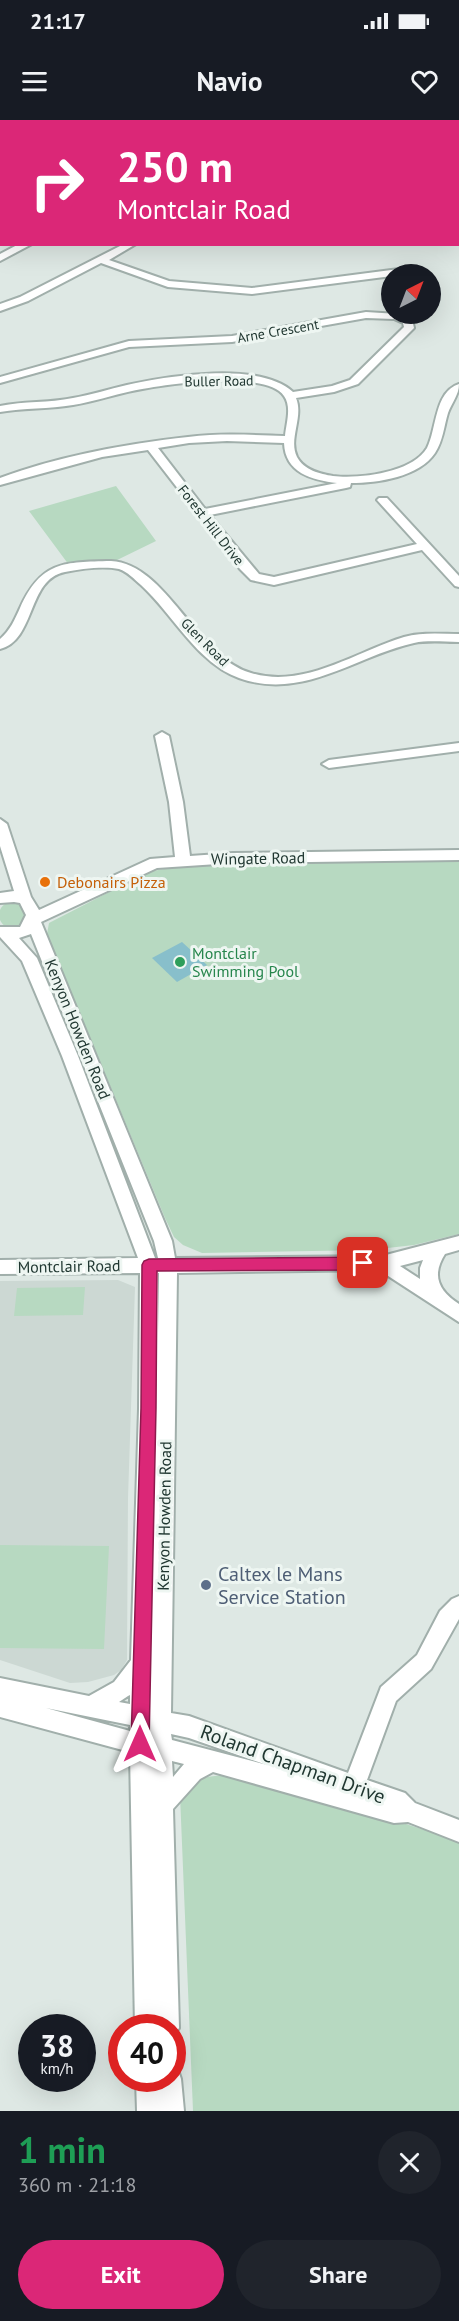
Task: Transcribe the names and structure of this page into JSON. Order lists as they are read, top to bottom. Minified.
{"streets":{"street":["Arne Crescent","Buller Road","Forest Hill Drive","Glen Road","Wingate Road","Kenyon Howden Road","Montclair Road","Roland Chapman Drive"]},"crossings":[["Arne Crescent","Buller Road"],["Wingate Road","Kenyon Howden Road"],["Kenyon Howden Road","Montclair Road"],["Kenyon Howden Road","Roland Chapman Drive"]],"places":["Debonairs Pizza","Montclair Swimming Pool","Caltex le Mans Service Station"],"north":"top right","page":{"status":"21:17","header":"Navio","turn":["250 m","Montclair Road"],"speed":"38 km/h","limit":"40","heading":["1 min","360 m · 21:18"],"buttons":["Exit","Share"]}}
